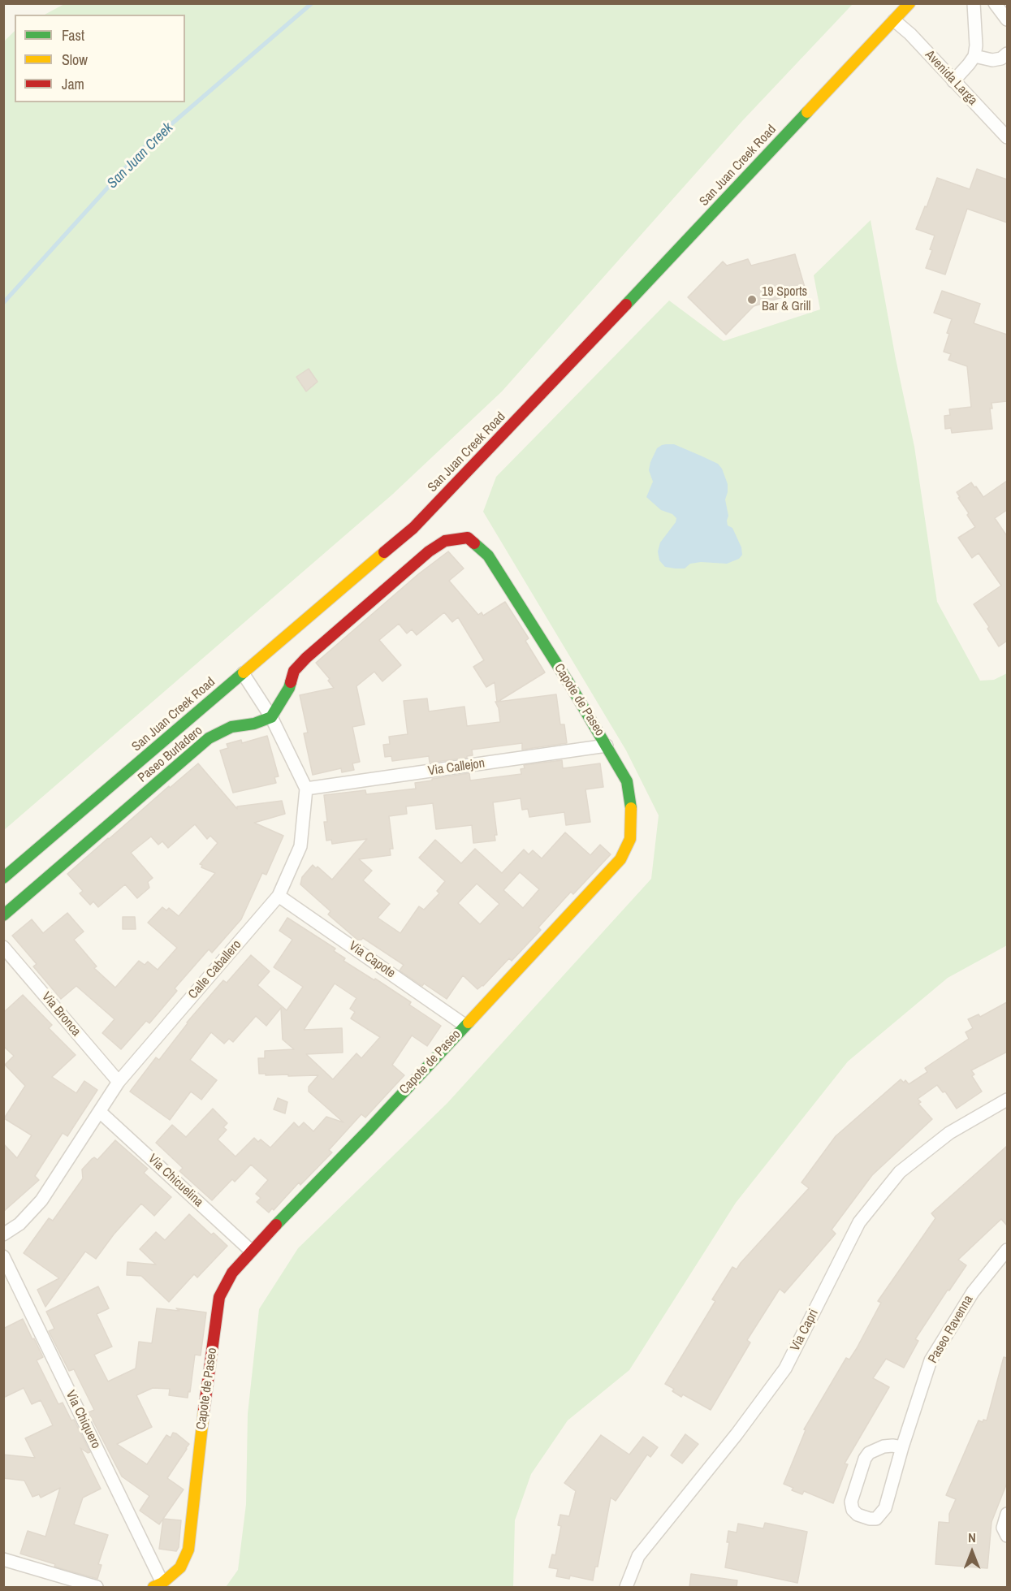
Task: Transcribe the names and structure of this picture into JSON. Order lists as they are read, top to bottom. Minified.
{"streets":{"street":["Avenida Larga","San Juan Creek Road","Capote de Paseo","Paseo Burladero","Via Callejon","Via Capote","Calle Caballero","Via Bronca","Via Chicuelina","Paseo Ravenna","Via Capri","Via Chiquero"]},"crossings":[["Avenida Larga","San Juan Creek Road"],["Capote de Paseo","Paseo Burladero"],["Capote de Paseo","Via Callejon"],["Capote de Paseo","Via Capote"],["Capote de Paseo","Via Chicuelina"],["Capote de Paseo","Via Chiquero"],["Via Callejon","Calle Caballero"],["Via Capote","Calle Caballero"],["Calle Caballero","Via Bronca"],["Calle Caballero","Via Chicuelina"]],"water":["San Juan Creek"],"places":["19 Sports Bar & Grill"],"legend":["Fast","Slow","Jam"],"north":"top"}
